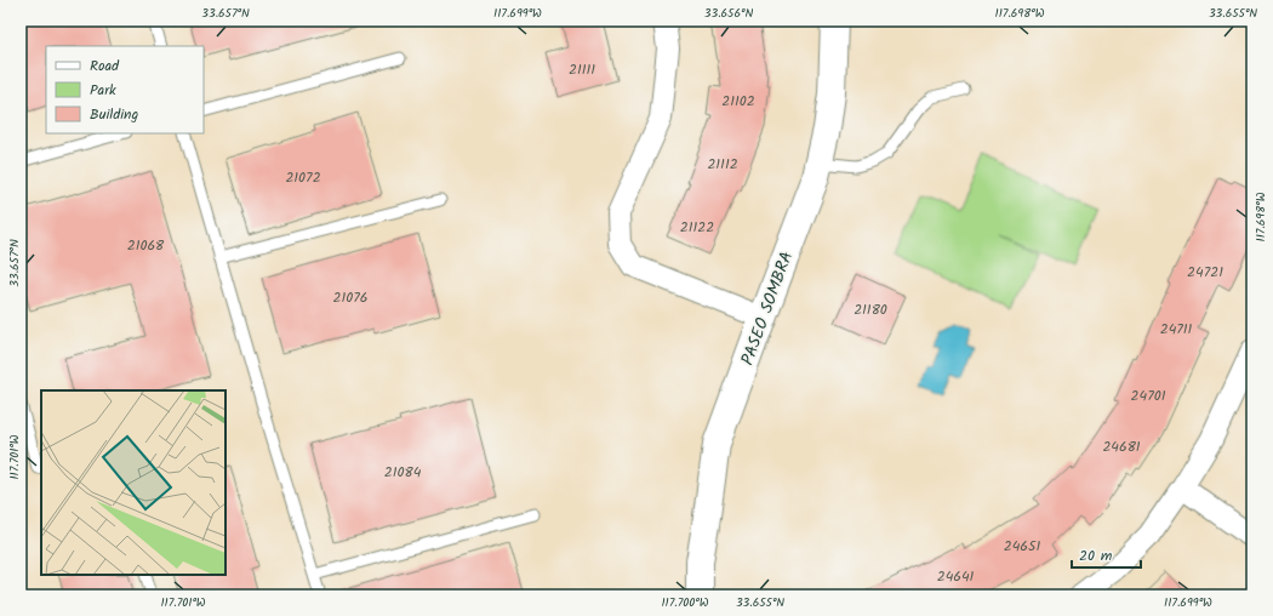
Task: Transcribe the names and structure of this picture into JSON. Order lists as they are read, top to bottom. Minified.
{"streets":{"street":["PASEO SOMBRA"]},"house_numbers":["21111","21102","21112","21072","21122","21068","24721","21076","21180","24711","24701","24681","21084","24651","24641"],"legend":["Road","Park","Building"],"scale_bar":"20 m","coordinates":["33.657°N","117.699°W","33.656°N","117.698°W","33.655°N","117.701°W","117.700°W"]}
